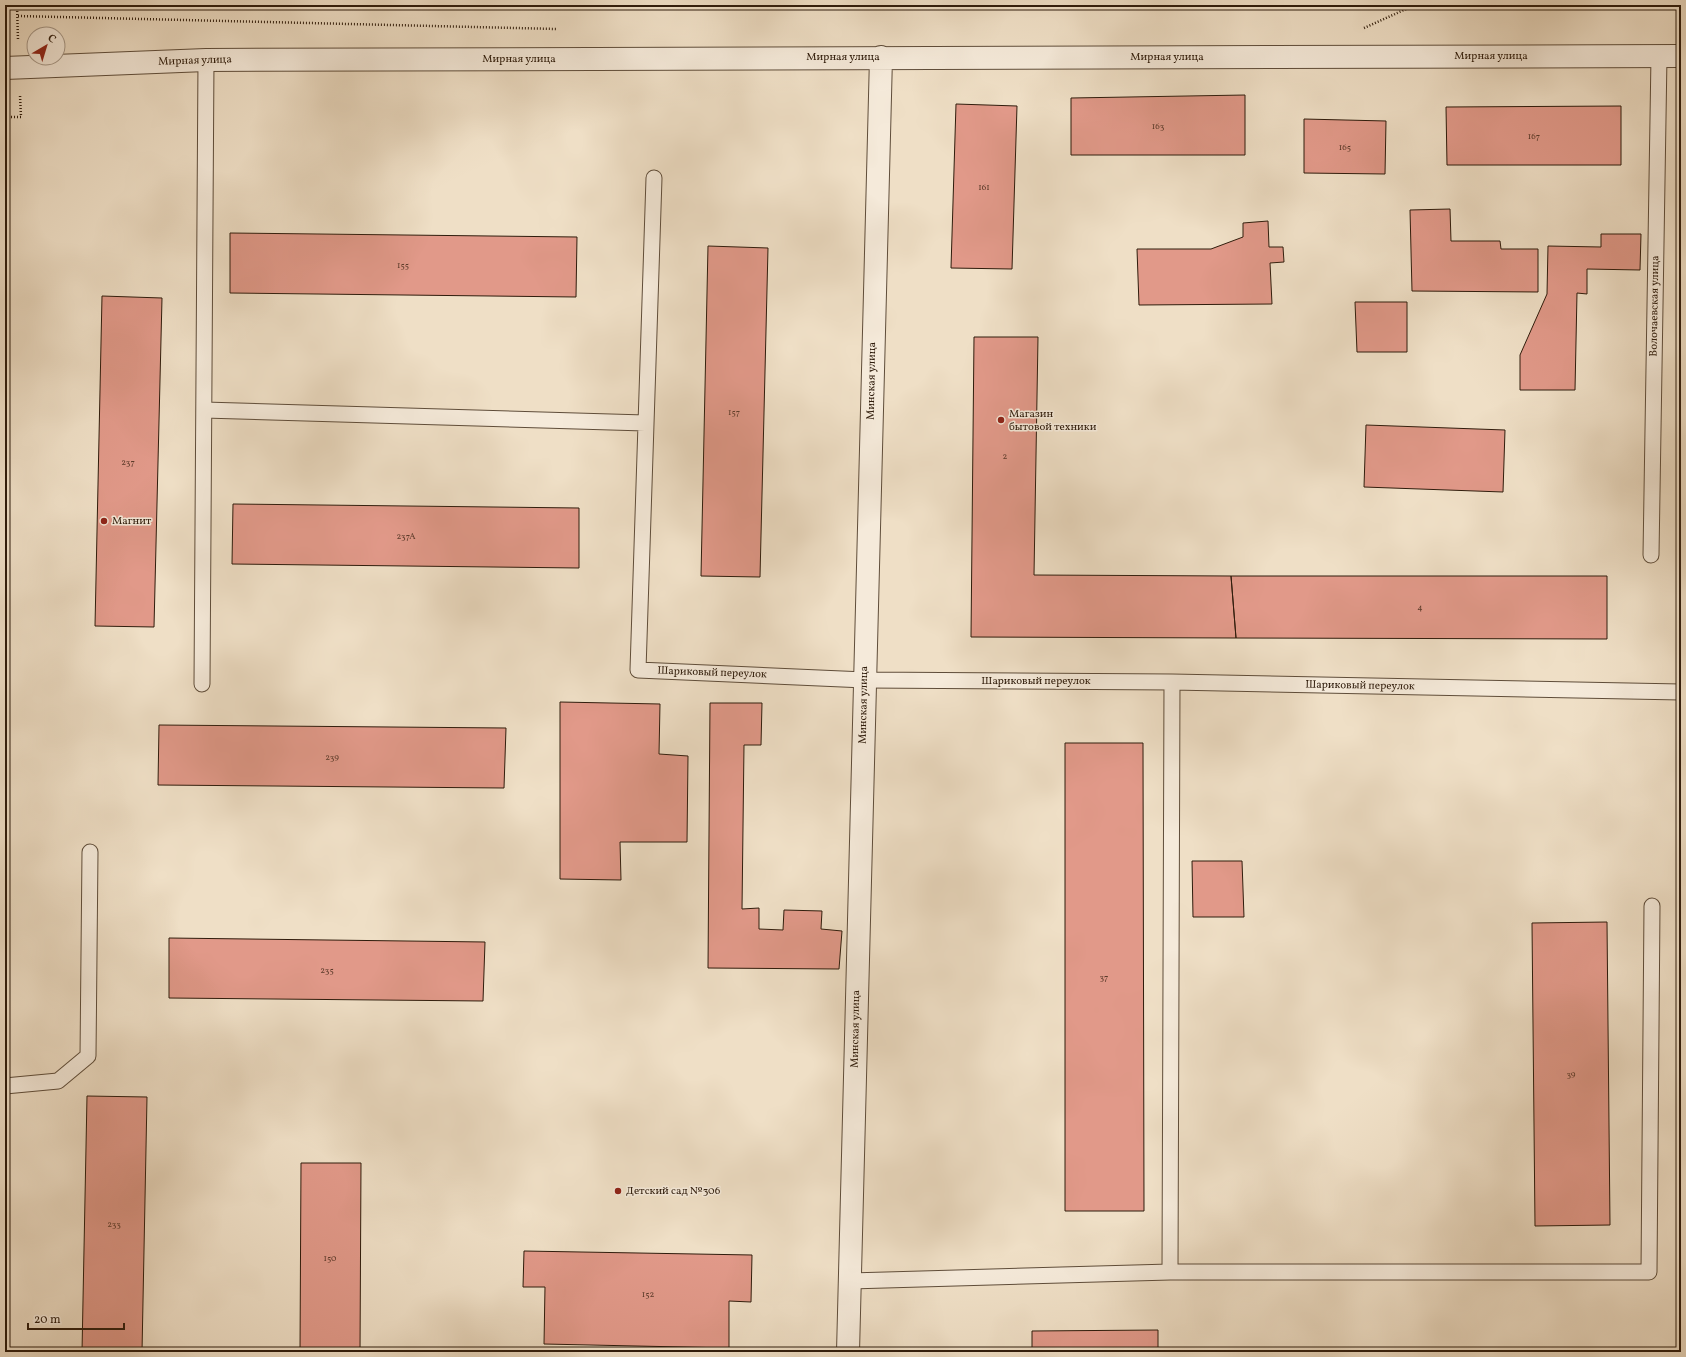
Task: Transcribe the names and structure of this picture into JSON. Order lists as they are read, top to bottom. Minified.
{"streets":{"street":["Мирная улица","Минская улица"],"lane":["Волочаевская улица","Шариковый переулок"]},"crossings":[["Мирная улица","Волочаевская улица"],["Мирная улица","Минская улица"],["Минская улица","Шариковый переулок"]],"places":["Магазин бытовой техники","Магнит","Детский сад №306"],"house_numbers":["163","167","165","161","155","157","2","237","237А","4","239","235","37","39","233","150","152"],"scale_bar":"20 m","north":"top right"}
